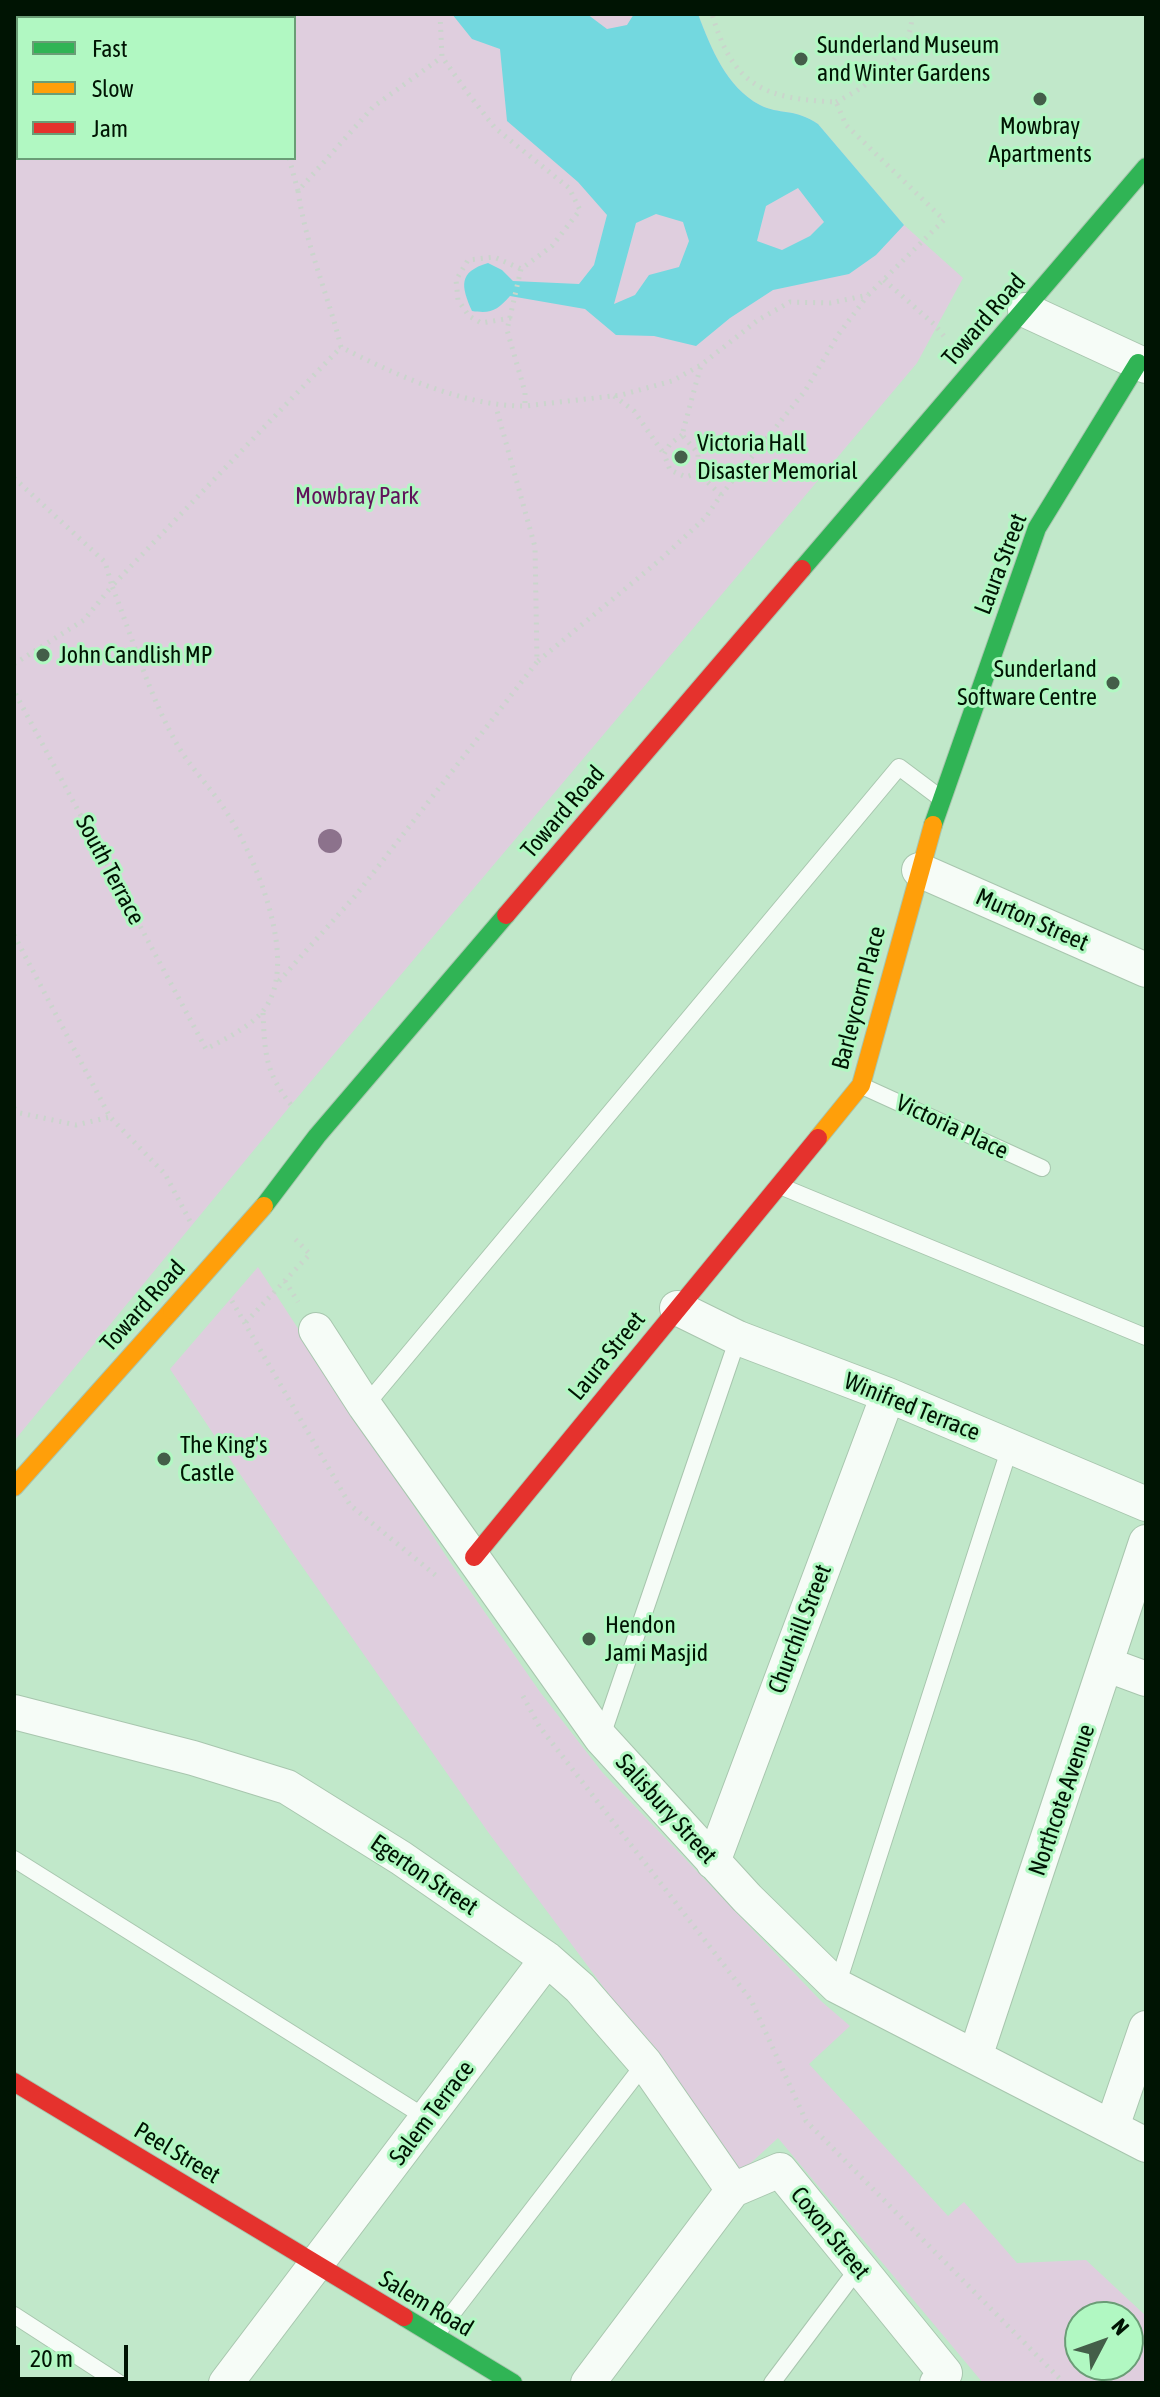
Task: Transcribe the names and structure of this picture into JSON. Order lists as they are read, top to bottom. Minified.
{"streets":{"main road":["Toward Road","Laura Street","Barleycorn Place","Peel Street","Salem Road"],"street":["Murton Street","Winifred Terrace","Churchill Street","Northcote Avenue","Salisbury Street","Egerton Street","Salem Terrace","Coxon Street"],"lane":["Victoria Place"],"path":["South Terrace"]},"crossings":[["Laura Street","Barleycorn Place"],["Laura Street","Winifred Terrace"],["Laura Street","Salisbury Street"],["Murton Street","Barleycorn Place"],["Barleycorn Place","Victoria Place"],["Winifred Terrace","Churchill Street"],["Churchill Street","Salisbury Street"],["Northcote Avenue","Salisbury Street"],["Egerton Street","Salem Terrace"],["Egerton Street","Coxon Street"],["Salem Terrace","Peel Street"],["Salem Terrace","Salem Road"],["Peel Street","Salem Road"]],"parks":["Mowbray Park"],"places":["Sunderland Museum and Winter Gardens","Mowbray Apartments","Victoria Hall Disaster Memorial","John Candlish MP","Sunderland Software Centre","The King's Castle","Hendon Jami Masjid"],"legend":["Fast","Slow","Jam"],"scale_bar":"20 m","north":"top right"}
